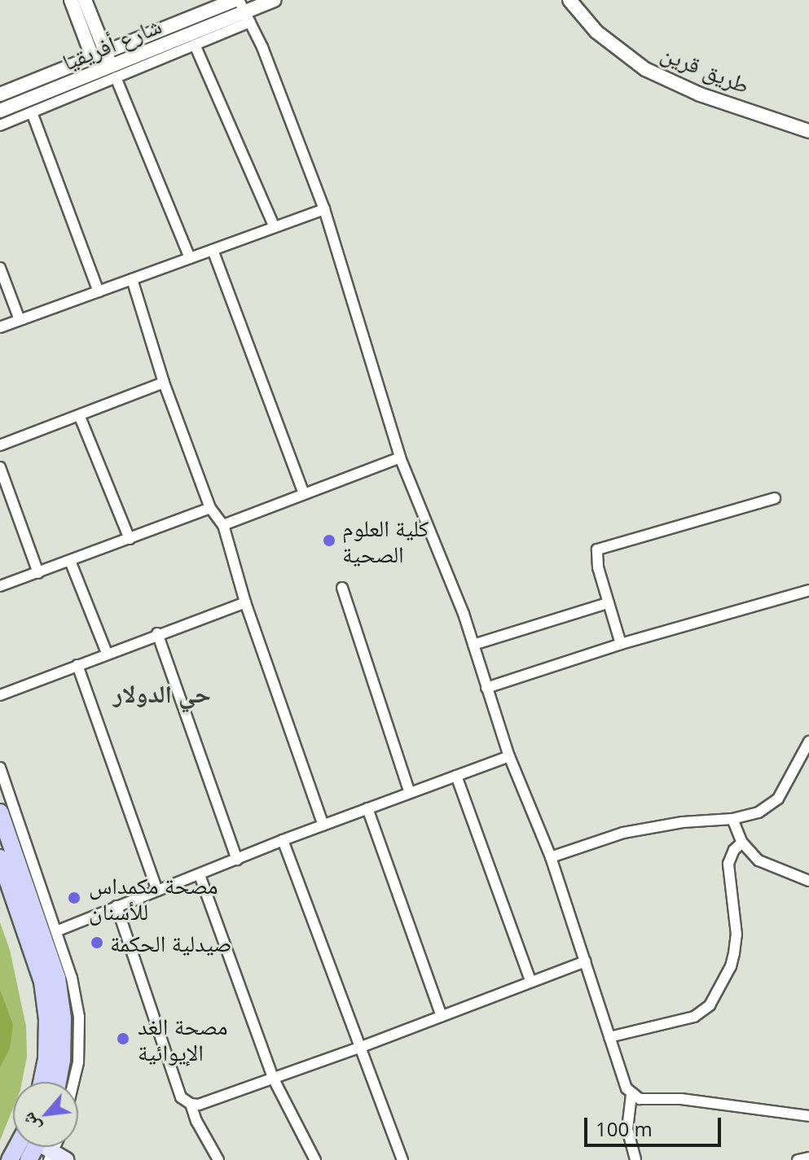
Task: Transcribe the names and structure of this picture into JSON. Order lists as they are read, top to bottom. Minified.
{"streets":{"street":["شارع أفريقيا","طريق قرين"]},"districts":["حي الدولار"],"places":["كلية العلوم الصحية","مصحة مكمداس للأسنان","صيدلية الحكمة","مصحة الغد الإيوائية"],"scale_bar":"100 m","north":"bottom left"}
